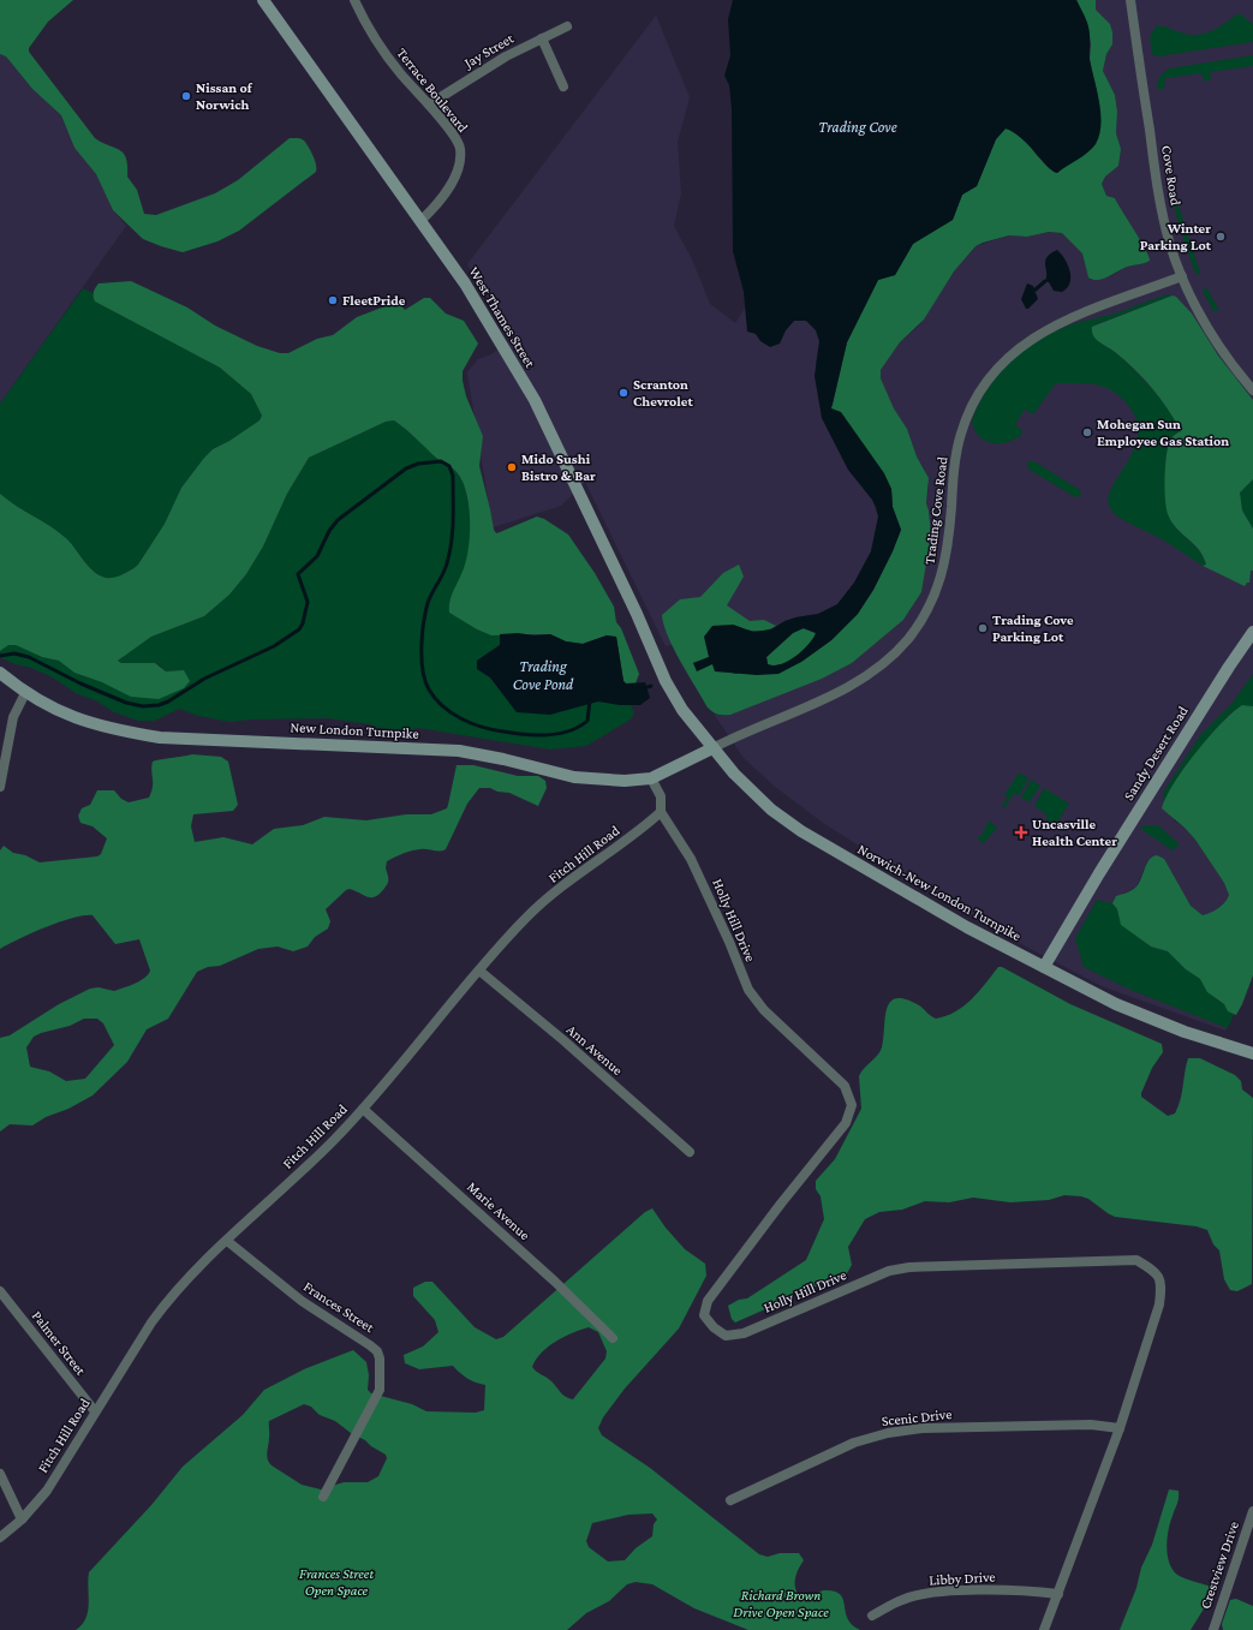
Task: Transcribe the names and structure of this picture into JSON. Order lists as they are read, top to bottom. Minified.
{"streets":{"main road":["West Thames Street","New London Turnpike","Sandy Desert Road","Norwich-New London Turnpike"],"street":["Jay Street","Terrace Boulevard","Cove Road","Trading Cove Road","Fitch Hill Road","Holly Hill Drive","Ann Avenue","Marie Avenue","Frances Street","Palmer Street","Scenic Drive","Crestview Drive","Libby Drive"]},"crossings":[["Jay Street","Terrace Boulevard"],["Terrace Boulevard","West Thames Street"],["Cove Road","Trading Cove Road"],["West Thames Street","Norwich-New London Turnpike"],["Trading Cove Road","New London Turnpike"],["Trading Cove Road","Norwich-New London Turnpike"],["New London Turnpike","Norwich-New London Turnpike"],["Sandy Desert Road","Norwich-New London Turnpike"],["Fitch Hill Road","Holly Hill Drive"],["Fitch Hill Road","Ann Avenue"],["Fitch Hill Road","Marie Avenue"],["Fitch Hill Road","Frances Street"],["Fitch Hill Road","Palmer Street"],["Holly Hill Drive","Scenic Drive"],["Holly Hill Drive","Libby Drive"]],"water":["Trading Cove","Trading Cove Pond"],"parks":["Frances Street Open Space","Richard Brown Drive Open Space"],"places":{"other":["Nissan of Norwich","Winter Parking Lot","FleetPride","Scranton Chevrolet","Mohegan Sun Employee Gas Station","Mido Sushi Bistro & Bar","Trading Cove Parking Lot"],"health":["Uncasville Health Center"]}}
